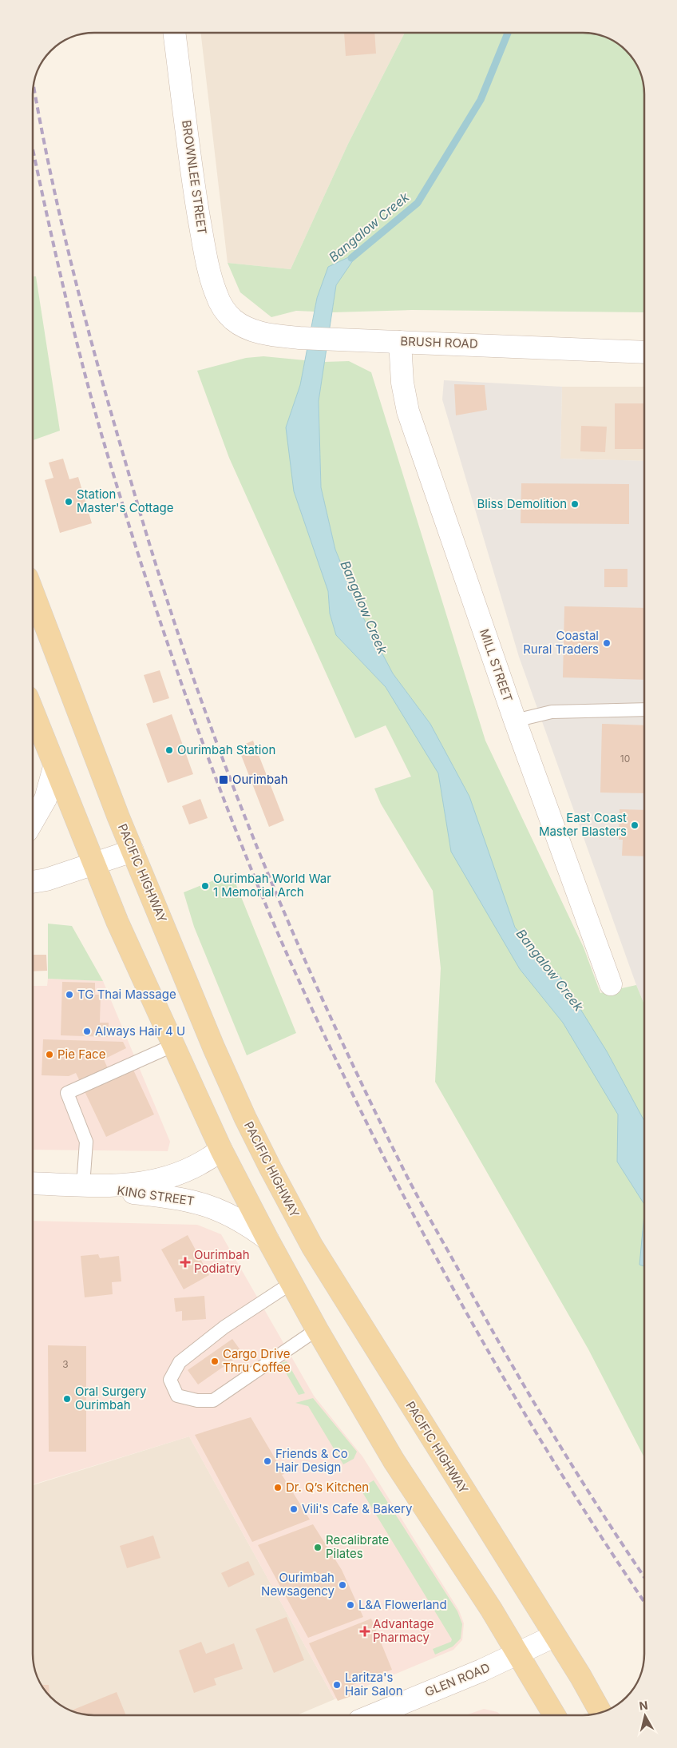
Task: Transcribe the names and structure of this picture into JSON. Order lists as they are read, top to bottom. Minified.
{"streets":{"main road":["PACIFIC HIGHWAY"],"street":["BROWNLEE STREET","BRUSH ROAD","MILL STREET","KING STREET","GLEN ROAD"]},"crossings":[["BROWNLEE STREET","BRUSH ROAD"],["BRUSH ROAD","MILL STREET"],["PACIFIC HIGHWAY","GLEN ROAD"]],"water":["Bangalow Creek"],"places":{"other":["Station Master's Cottage","Bliss Demolition","Coastal Rural Traders","Ourimbah Station","East Coast Master Blasters","Ourimbah World War 1 Memorial Arch","TG Thai Massage","Always Hair 4 U","Pie Face","Cargo Drive Thru Coffee","Oral Surgery Ourimbah","Friends & Co Hair Design","Dr. Q’s Kitchen","Vili's Cafe & Bakery","Recalibrate Pilates","Ourimbah Newsagency","L&A Flowerland","Laritza's Hair Salon"],"transit":["Ourimbah"],"health":["Ourimbah Podiatry","Advantage Pharmacy"]},"house_numbers":["10","3"],"north":"top"}
